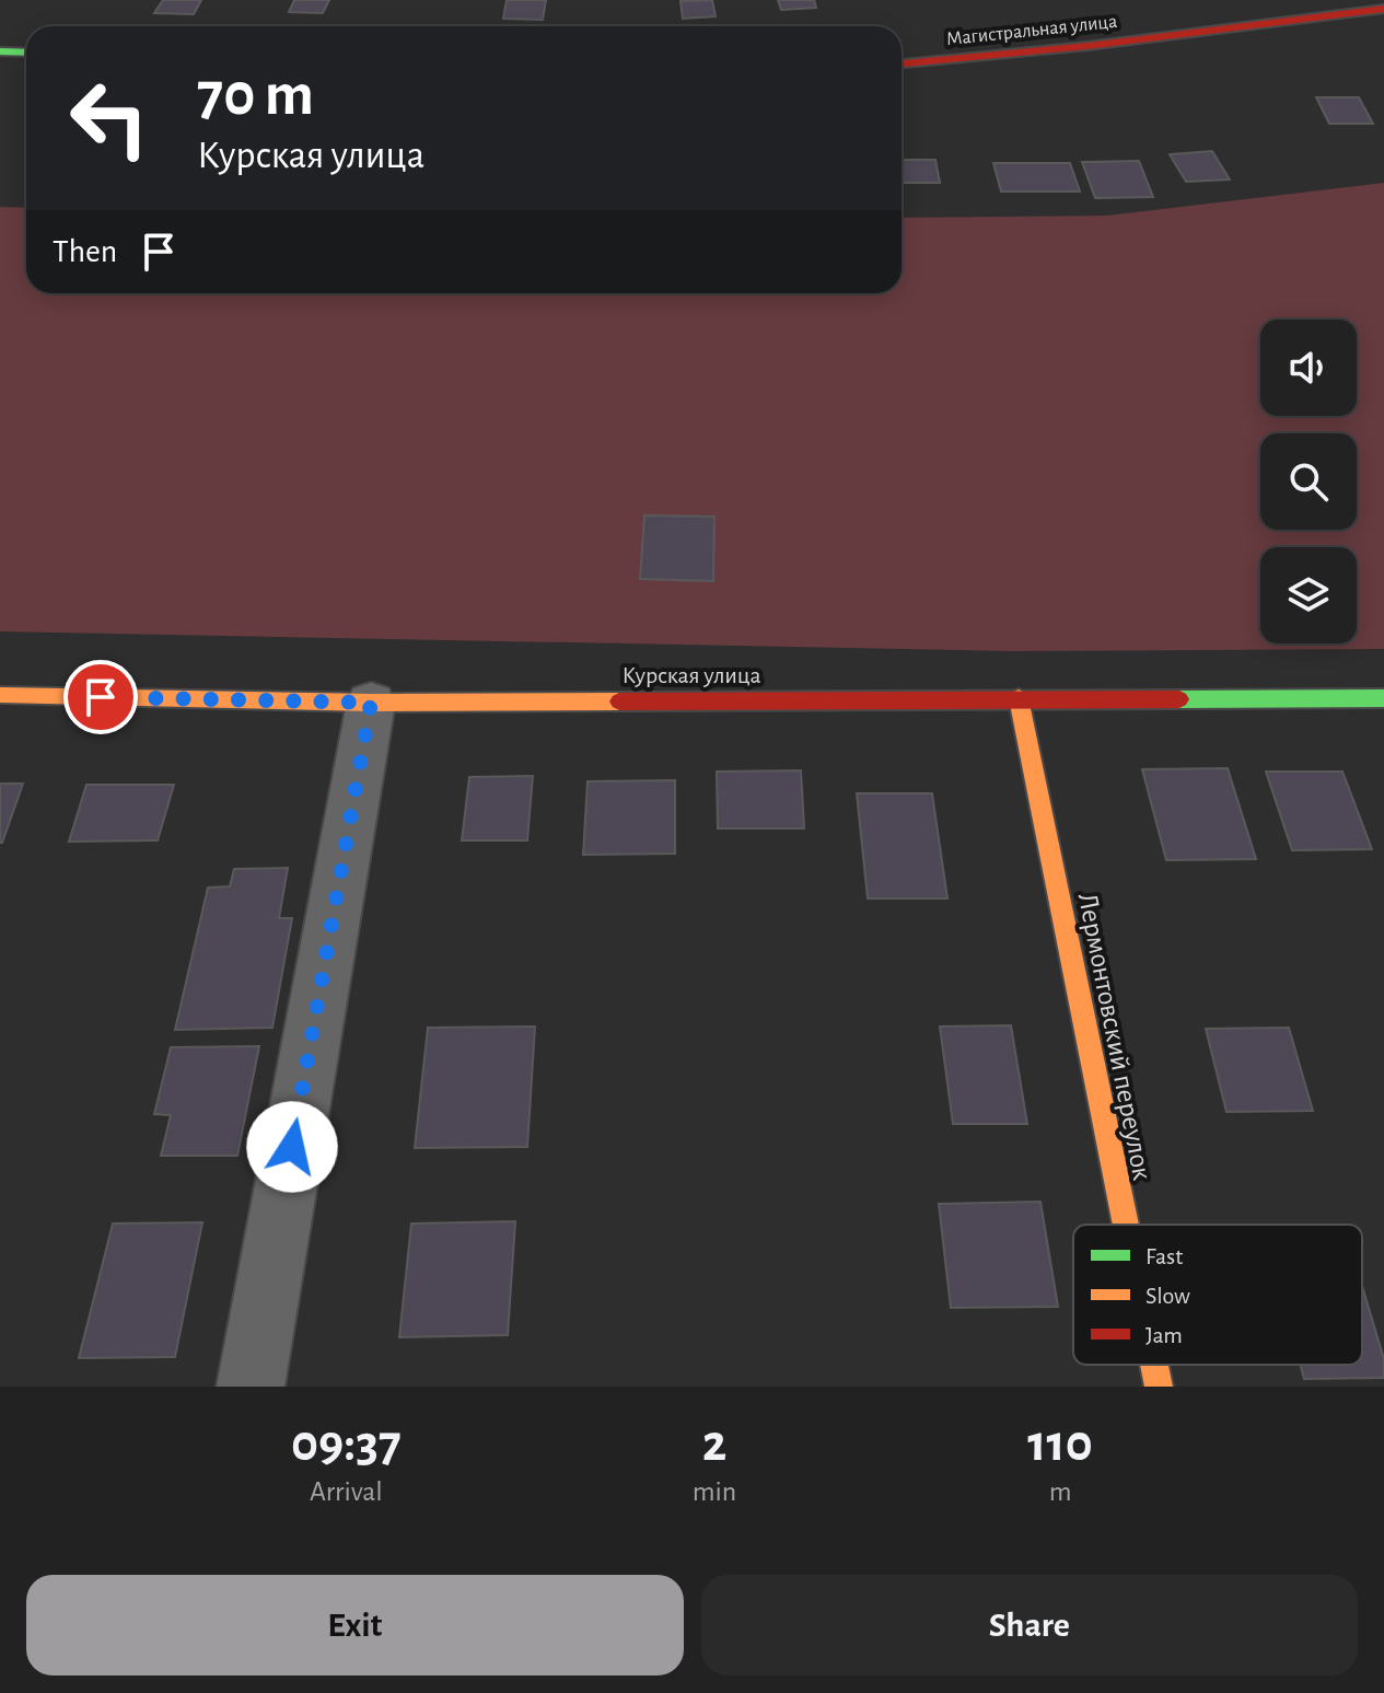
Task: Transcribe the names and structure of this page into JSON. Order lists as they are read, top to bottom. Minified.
{"streets":{"main road":["Магистральная улица","Курская улица","Лермонтовский переулок"]},"crossings":[["Курская улица","Лермонтовский переулок"]],"legend":["Fast","Slow","Jam"],"page":{"turn":["70 m","Курская улица"],"then":"Then","eta":["09:37","Arrival","2","min","110","m"],"buttons":["Exit","Share"]}}
